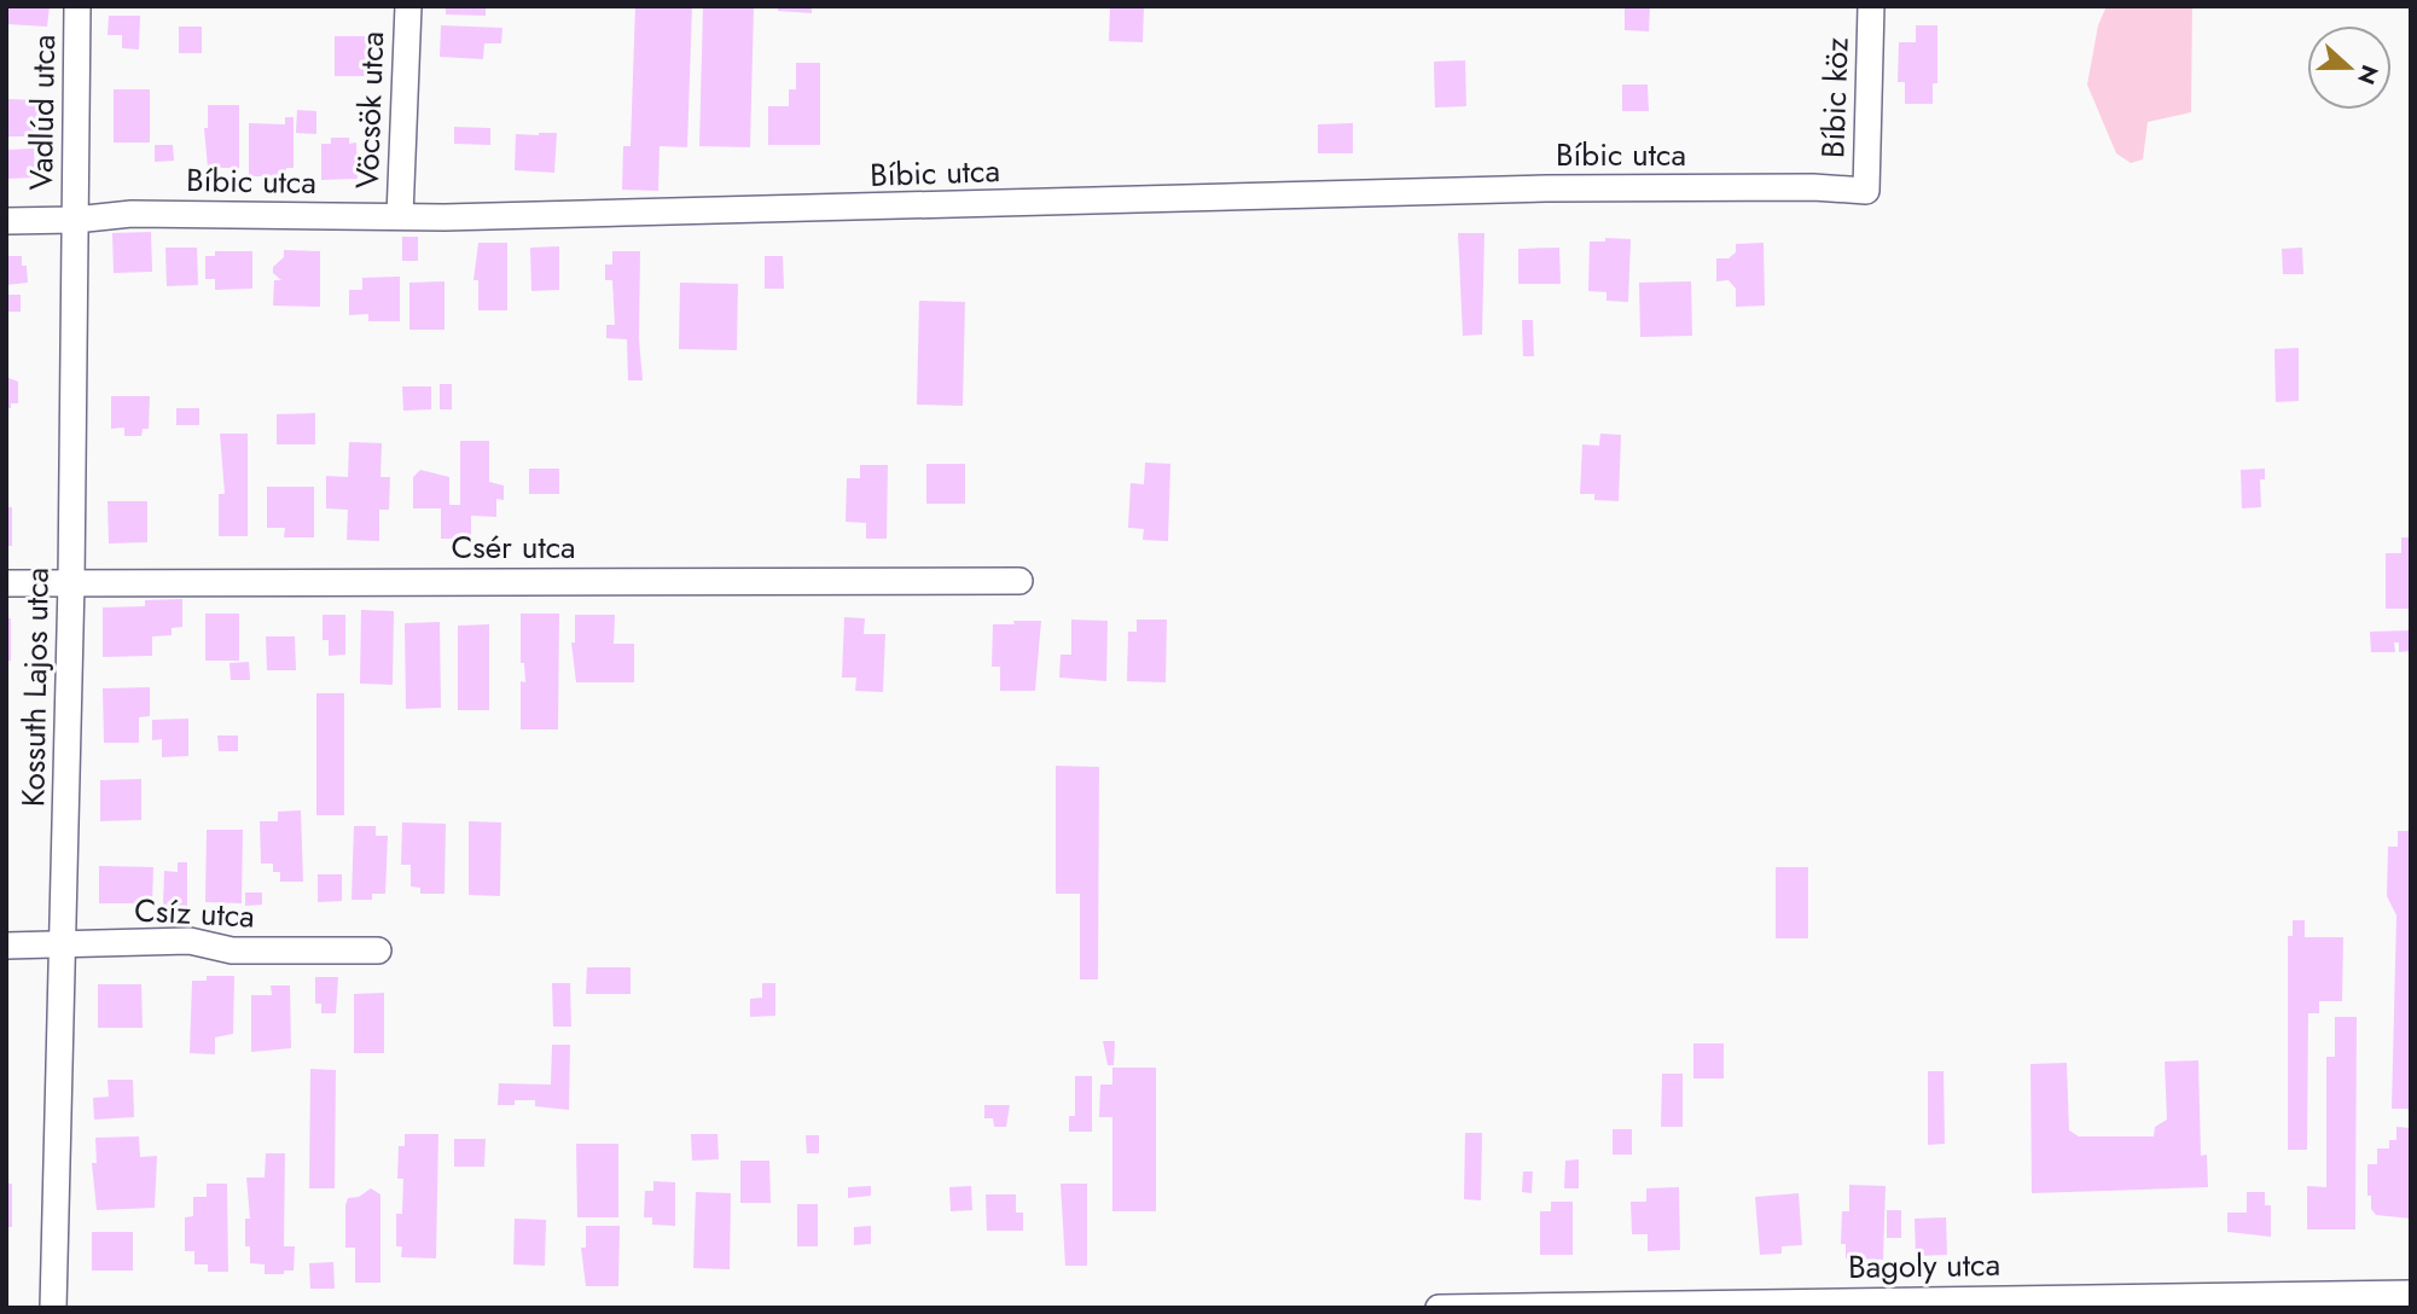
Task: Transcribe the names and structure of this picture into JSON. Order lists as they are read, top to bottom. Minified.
{"streets":{"street":["Bíbic köz","Vöcsök utca","Vadlúd utca","Bíbic utca","Csér utca","Kossuth Lajos utca","Csíz utca","Bagoly utca"]},"crossings":[["Bíbic köz","Bíbic utca"],["Vöcsök utca","Bíbic utca"],["Vadlúd utca","Bíbic utca"],["Vadlúd utca","Kossuth Lajos utca"],["Bíbic utca","Kossuth Lajos utca"],["Csér utca","Kossuth Lajos utca"],["Kossuth Lajos utca","Csíz utca"]],"north":"right"}
